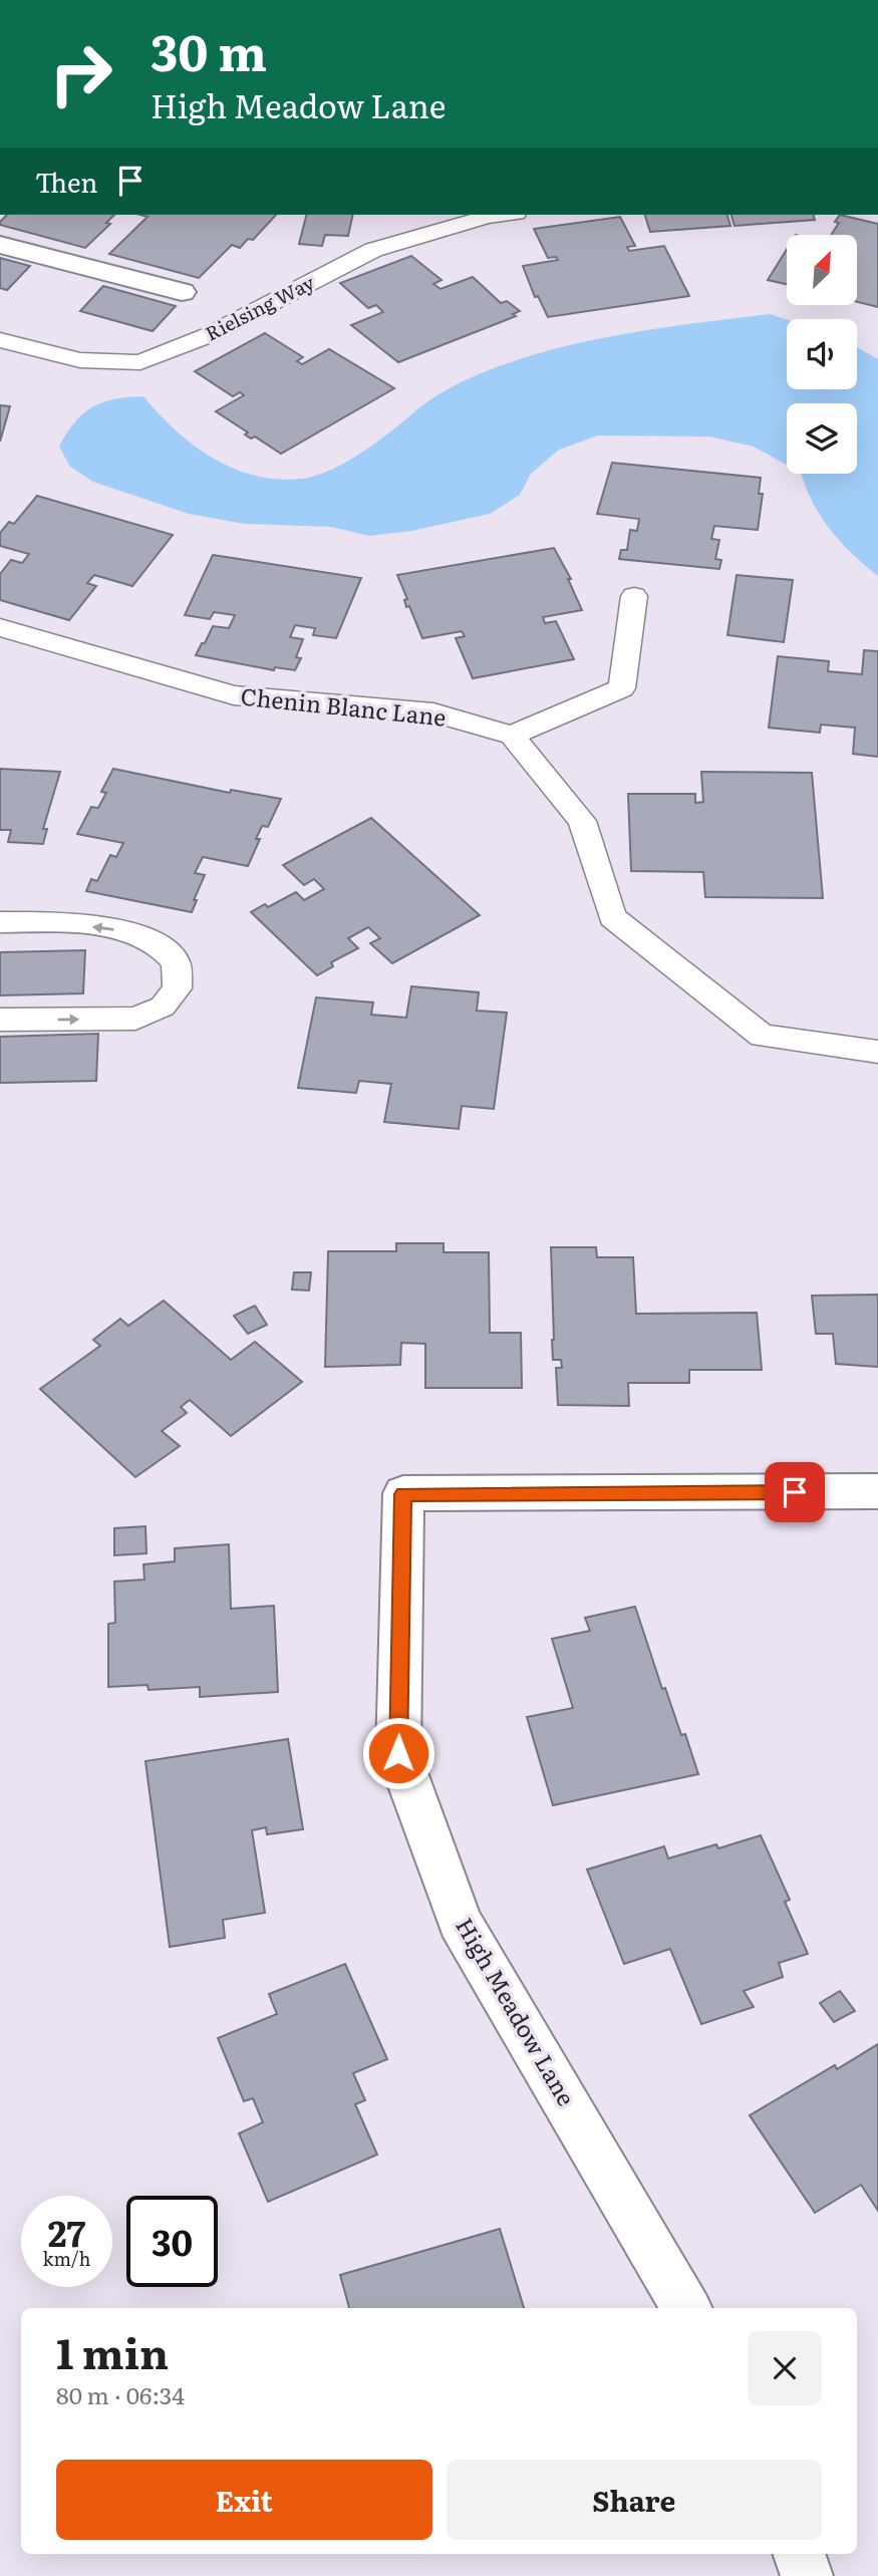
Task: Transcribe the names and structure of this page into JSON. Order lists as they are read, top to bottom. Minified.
{"streets":{"street":["High Meadow Lane"],"lane":["Rielsing Way","Chenin Blanc Lane"]},"north":"top right","page":{"turn":["30 m","High Meadow Lane"],"then":"Then","speed":"27 km/h","limit":"30","heading":["1 min","80 m · 06:34"],"buttons":["Exit","Share"]}}
